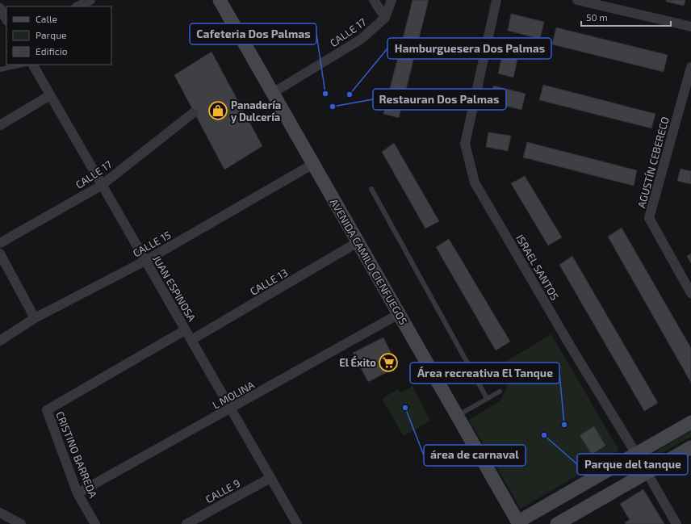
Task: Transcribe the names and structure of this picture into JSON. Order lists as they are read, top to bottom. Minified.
{"streets":{"main road":["AVENIDA CAMILO CIENFUEGOS"],"street":["CALLE 17","AGUSTÍN CEBERECO","CALLE 15","ISRAEL SANTOS","CALLE 13","JUAN ESPINOSA","L MOLINA","CRISTINO BARREDA","CALLE 9"]},"crossings":[["CALLE 17","AVENIDA CAMILO CIENFUEGOS"],["CALLE 17","JUAN ESPINOSA"],["CALLE 15","AVENIDA CAMILO CIENFUEGOS"],["CALLE 15","JUAN ESPINOSA"],["AVENIDA CAMILO CIENFUEGOS","CALLE 13"],["AVENIDA CAMILO CIENFUEGOS","L MOLINA"],["CALLE 13","JUAN ESPINOSA"],["JUAN ESPINOSA","L MOLINA"],["JUAN ESPINOSA","CRISTINO BARREDA"],["JUAN ESPINOSA","CALLE 9"],["L MOLINA","CRISTINO BARREDA"]],"places":{"other":["Cafeteria Dos Palmas","Hamburguesera Dos Palmas","Restauran Dos Palmas","área de carnaval","Área recreativa El Tanque","Parque del tanque"],"shop":["Panadería y Dulcería"],"supermarket":["El Éxito"]},"legend":["Calle","Parque","Edificio"],"scale_bar":"50 m"}
